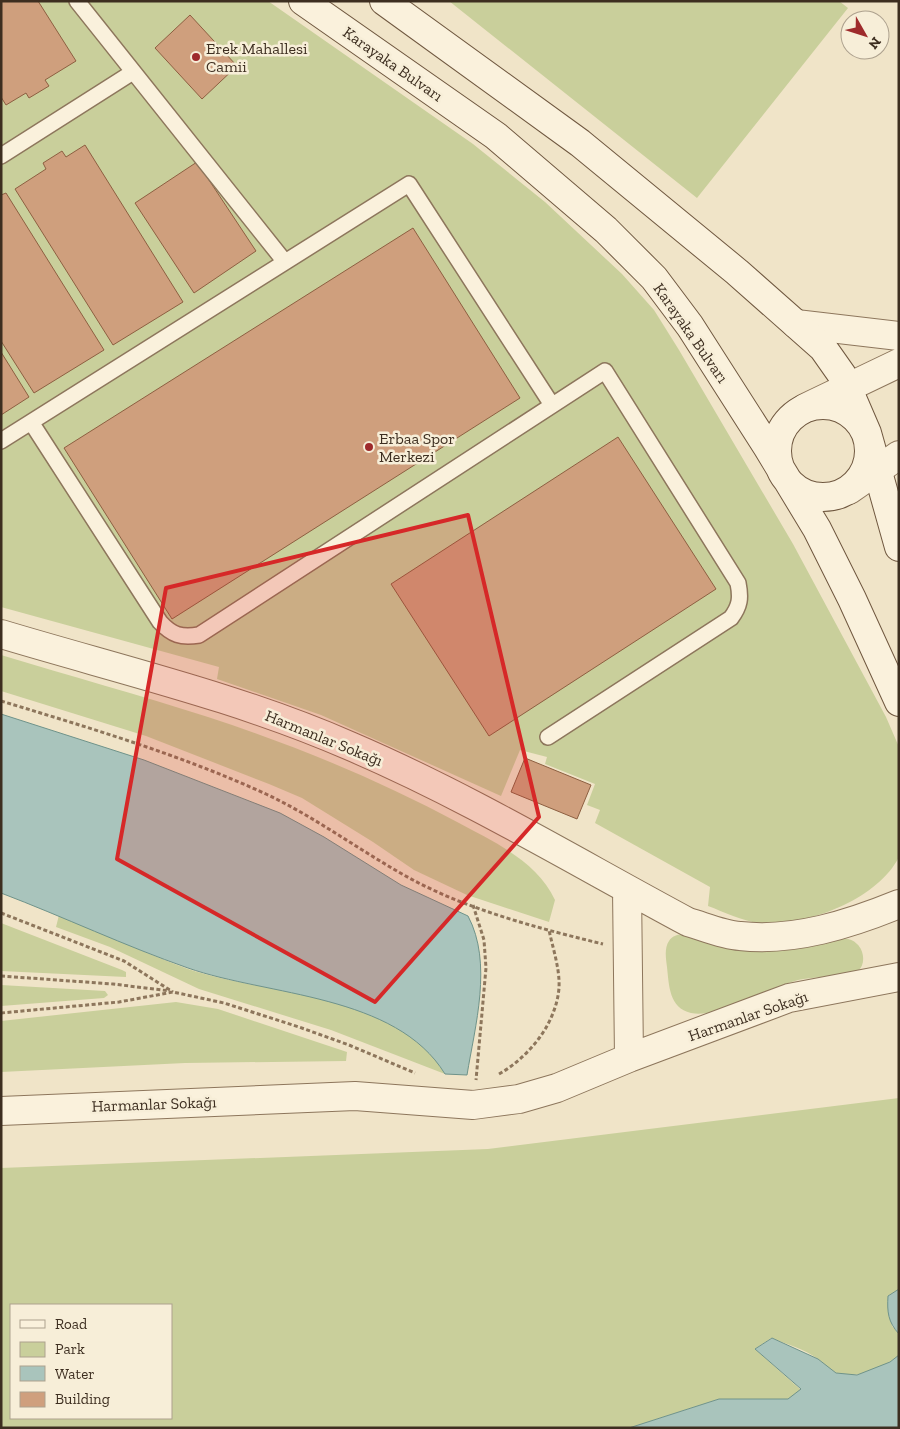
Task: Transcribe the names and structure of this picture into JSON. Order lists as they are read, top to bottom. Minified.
{"streets":{"street":["Karayaka Bulvarı","Harmanlar Sokağı"]},"places":["Erek Mahallesi Camii","Erbaa Spor Merkezi"],"legend":["Road","Park","Water","Building"],"north":"bottom right"}
